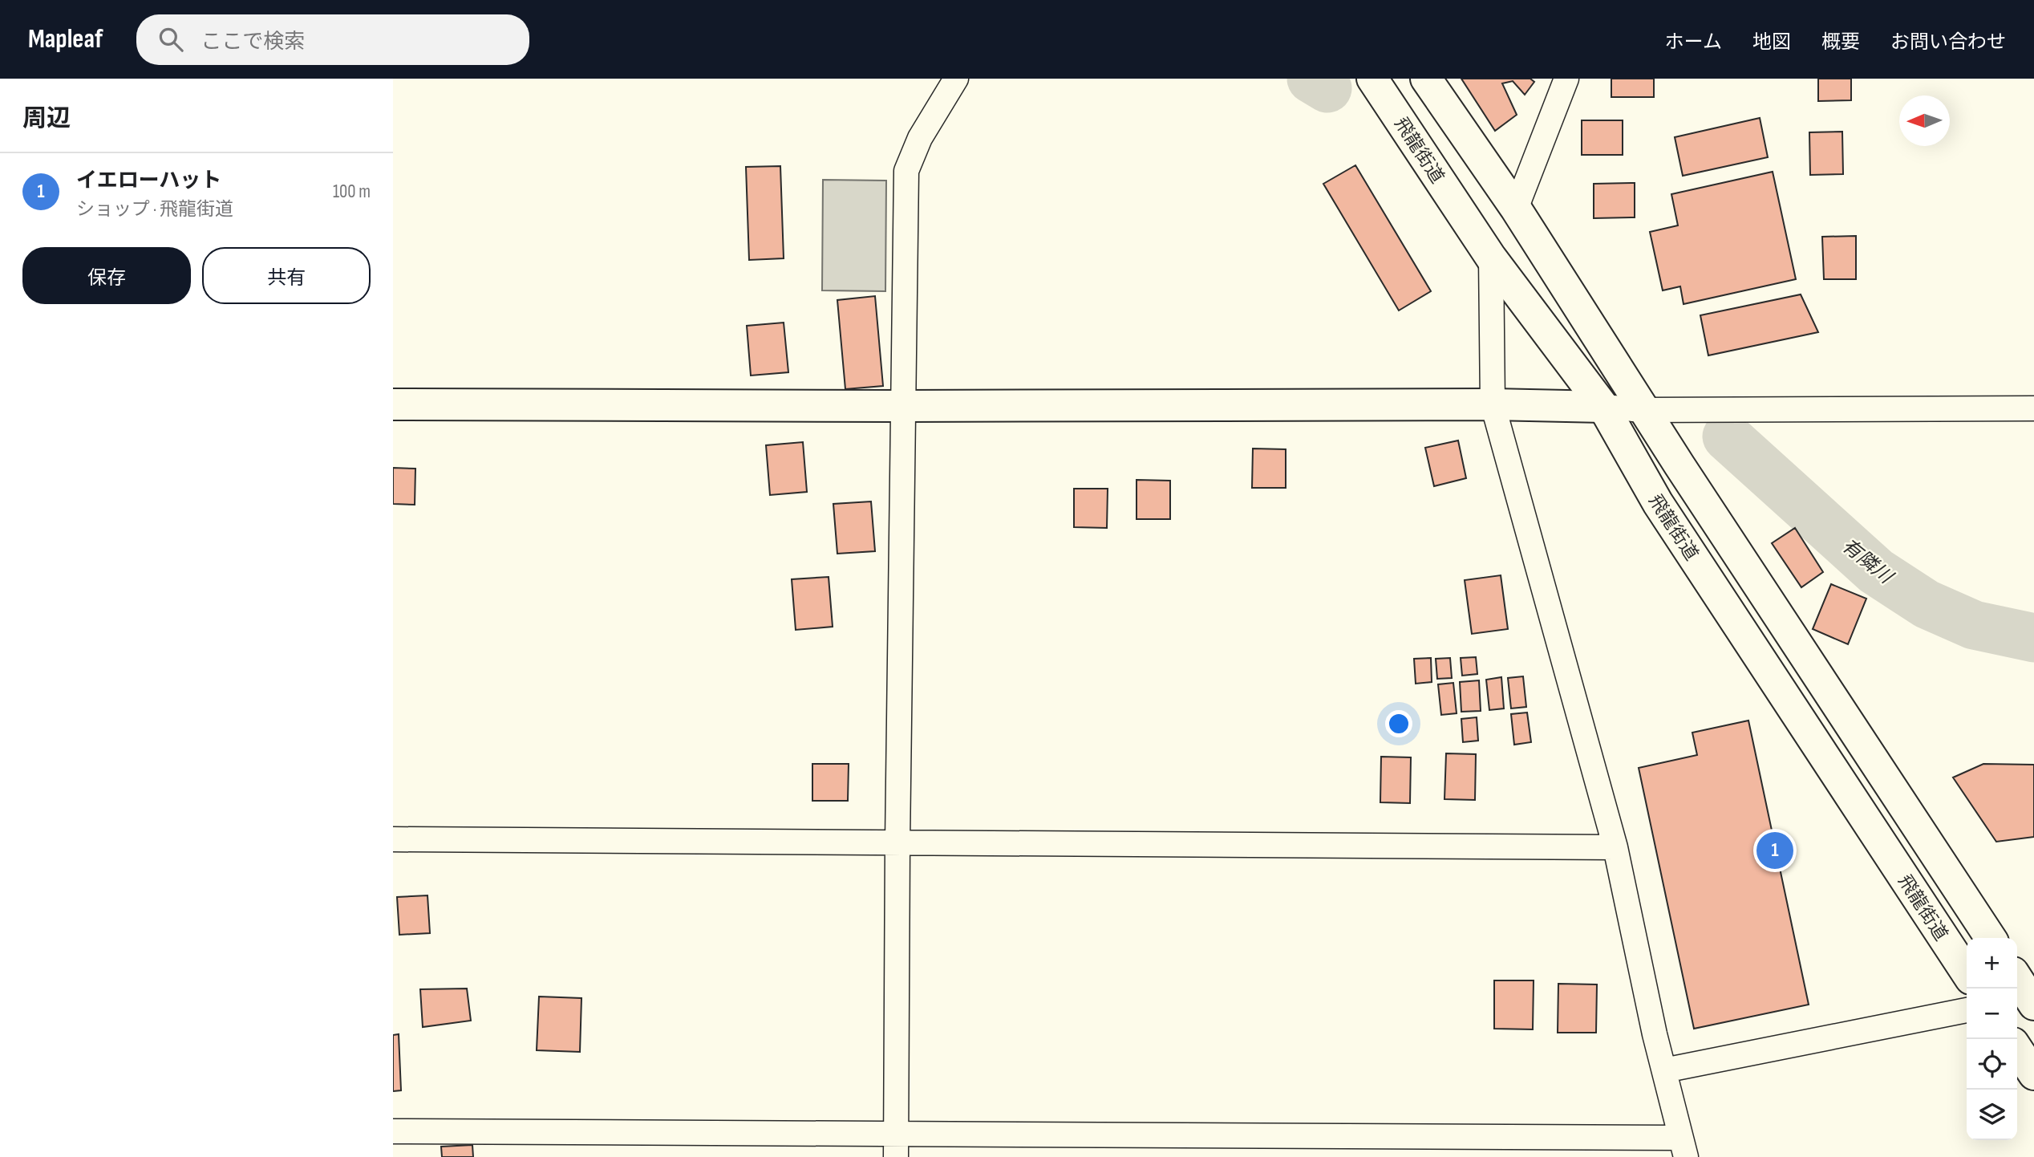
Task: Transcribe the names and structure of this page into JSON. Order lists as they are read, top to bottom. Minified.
{"streets":{"main road":["飛龍街道"]},"water":["有隣川"],"north":"left","page":{"header":"Mapleaf","search":"ここで検索","nav":["ホーム","地図","概要","お問い合わせ"],"heading":"周辺","list":[{"mark":"1","name":"イエローハット","note":"ショップ · 飛龍街道","value":"100 m"}],"buttons":["保存","共有"],"pins":"1","map_buttons":["+","−"]}}
